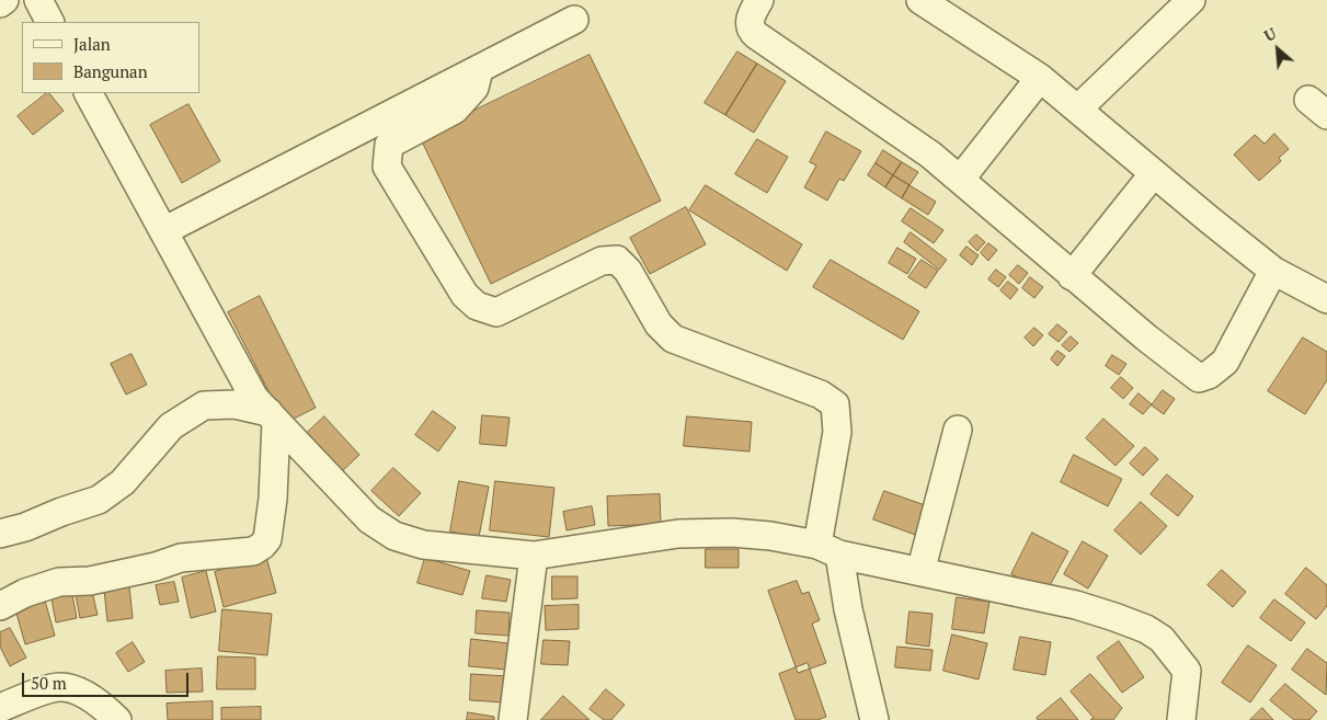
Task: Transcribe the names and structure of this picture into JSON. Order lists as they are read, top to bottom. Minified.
{"legend":["Jalan","Bangunan"],"scale_bar":"50 m","north":"top left"}
